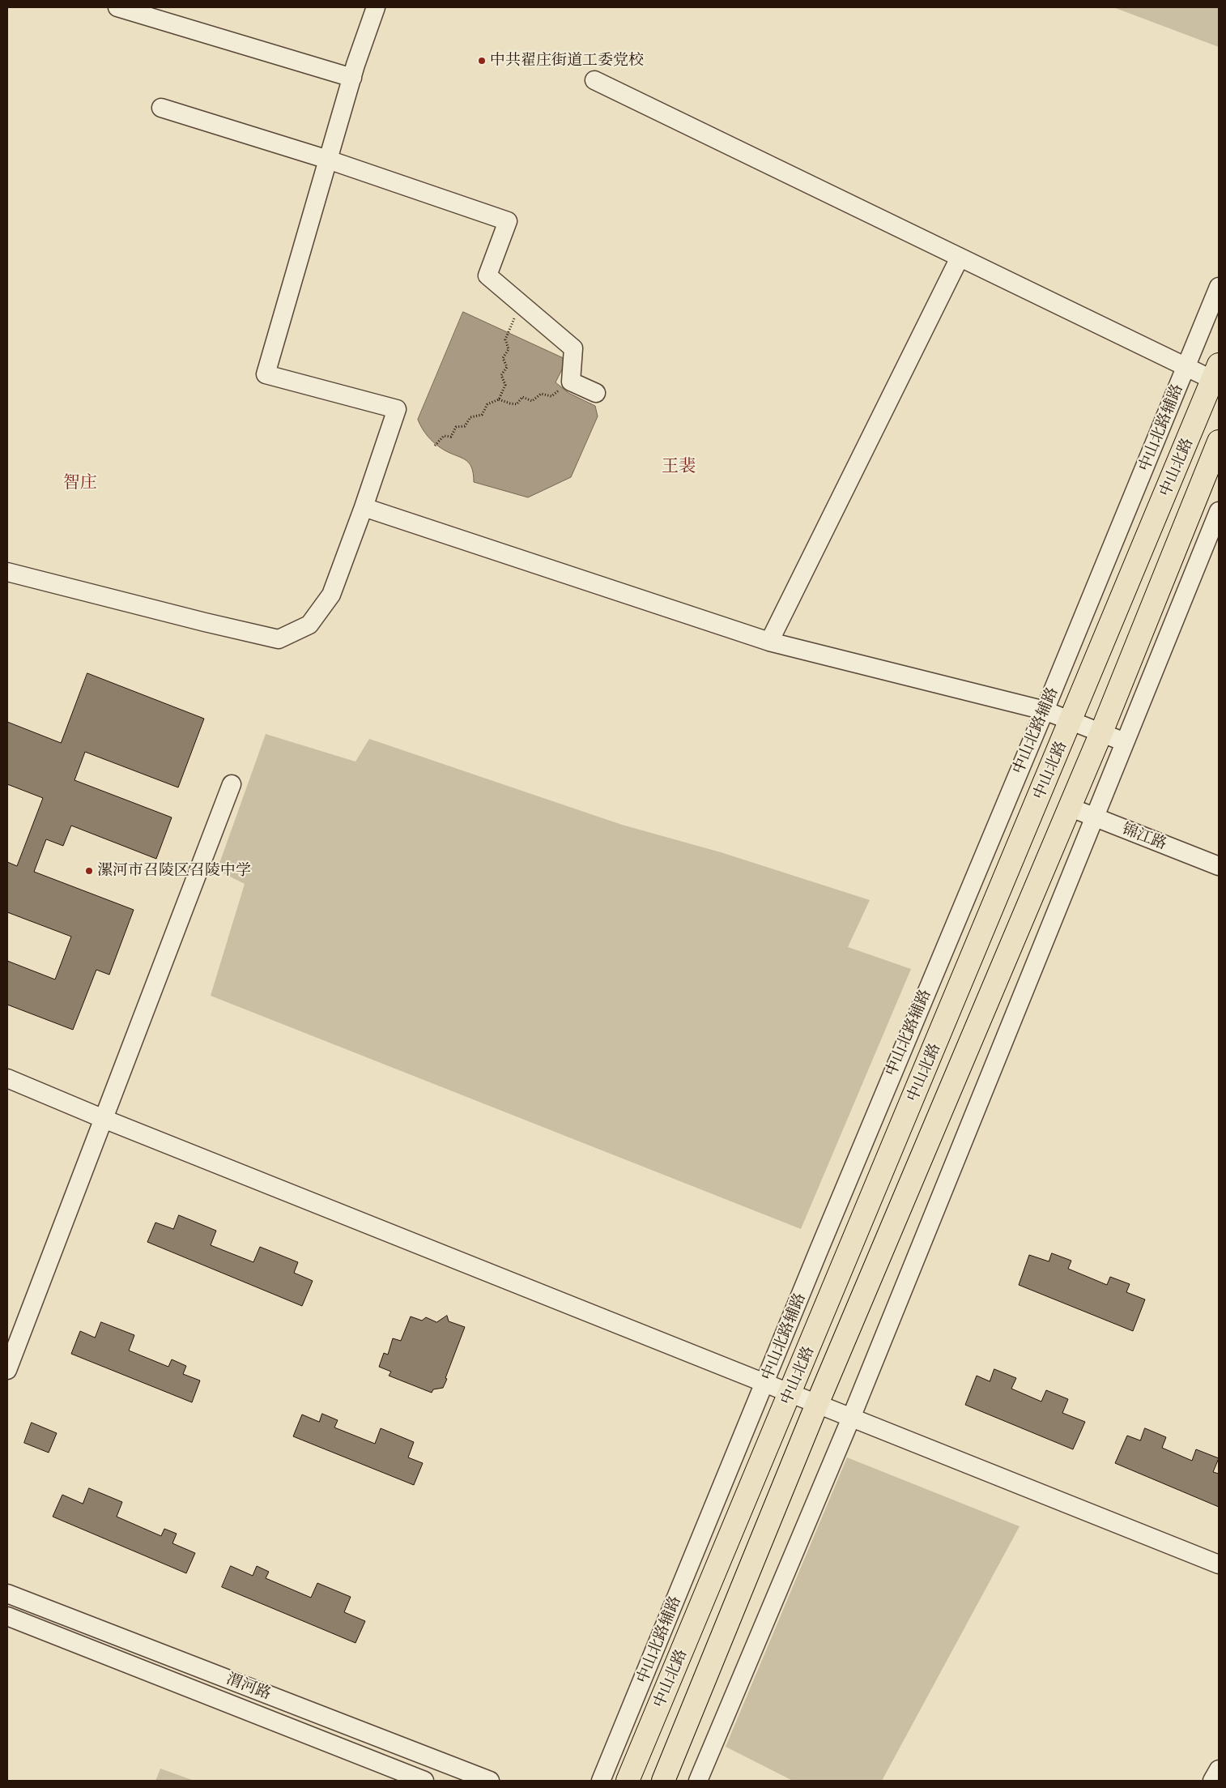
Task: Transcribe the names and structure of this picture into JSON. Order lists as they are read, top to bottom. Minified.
{"streets":{"main road":["中山北路"],"street":["中山北路辅路","锦江路","渭河路"]},"crossings":[["中山北路","锦江路"]],"districts":["王裴","智庄"],"places":["中共翟庄街道工委党校","漯河市召陵区召陵中学"]}
